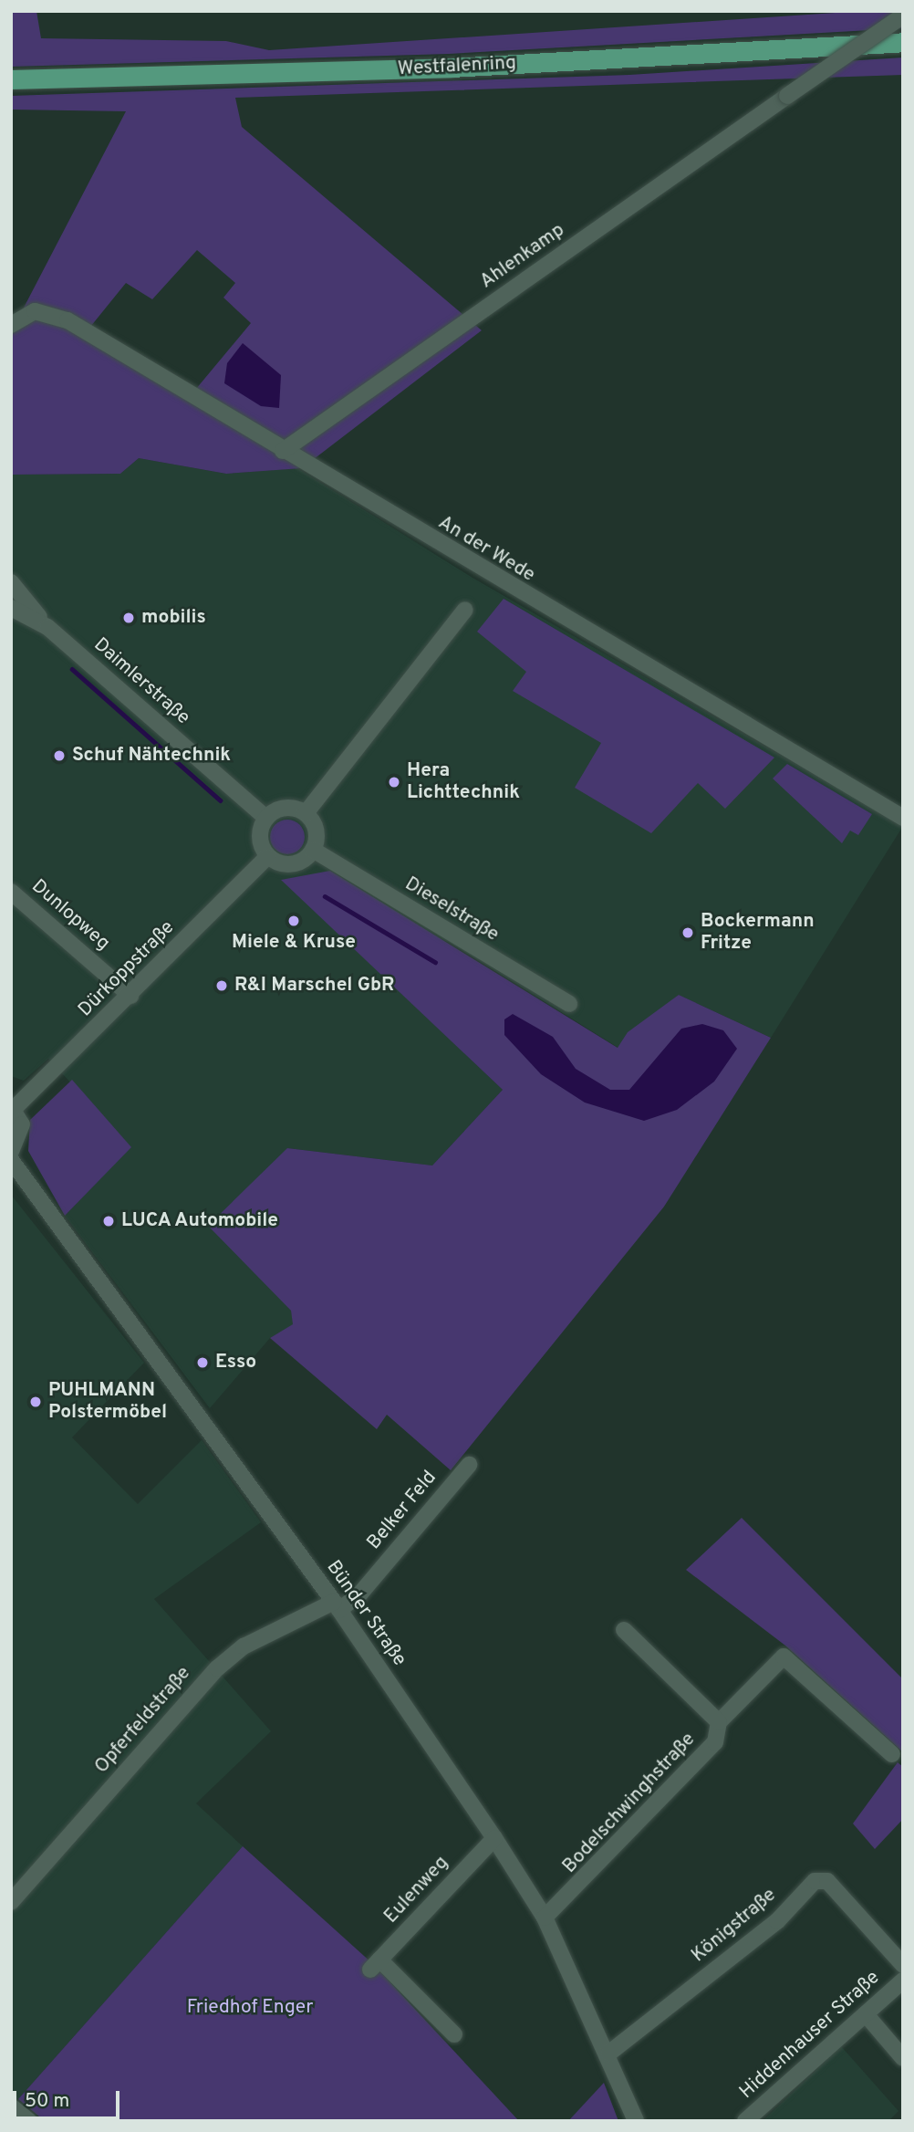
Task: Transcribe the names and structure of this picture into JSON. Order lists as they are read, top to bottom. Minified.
{"streets":{"main road":["Westfalenring"],"street":["Ahlenkamp","An der Wede","Daimlerstraße","Dieselstraße","Dunlopweg","Dürkoppstraße","Belker Feld","Bünder Straße","Opferfeldstraße","Bodelschwinghstraße","Eulenweg","Königstraße","Hiddenhauser Straße"]},"crossings":[["Ahlenkamp","An der Wede"],["Daimlerstraße","Dieselstraße"],["Daimlerstraße","Dürkoppstraße"],["Dieselstraße","Dürkoppstraße"],["Dunlopweg","Dürkoppstraße"],["Belker Feld","Bünder Straße"],["Belker Feld","Opferfeldstraße"],["Bünder Straße","Opferfeldstraße"],["Bünder Straße","Bodelschwinghstraße"],["Bünder Straße","Eulenweg"],["Bünder Straße","Königstraße"]],"parks":["Friedhof Enger"],"places":["mobilis","Schuf Nähtechnik","Hera Lichttechnik","Miele & Kruse","Bockermann Fritze","R&I Marschel GbR","LUCA Automobile","Esso","PUHLMANN Polstermöbel"],"scale_bar":"50 m"}
